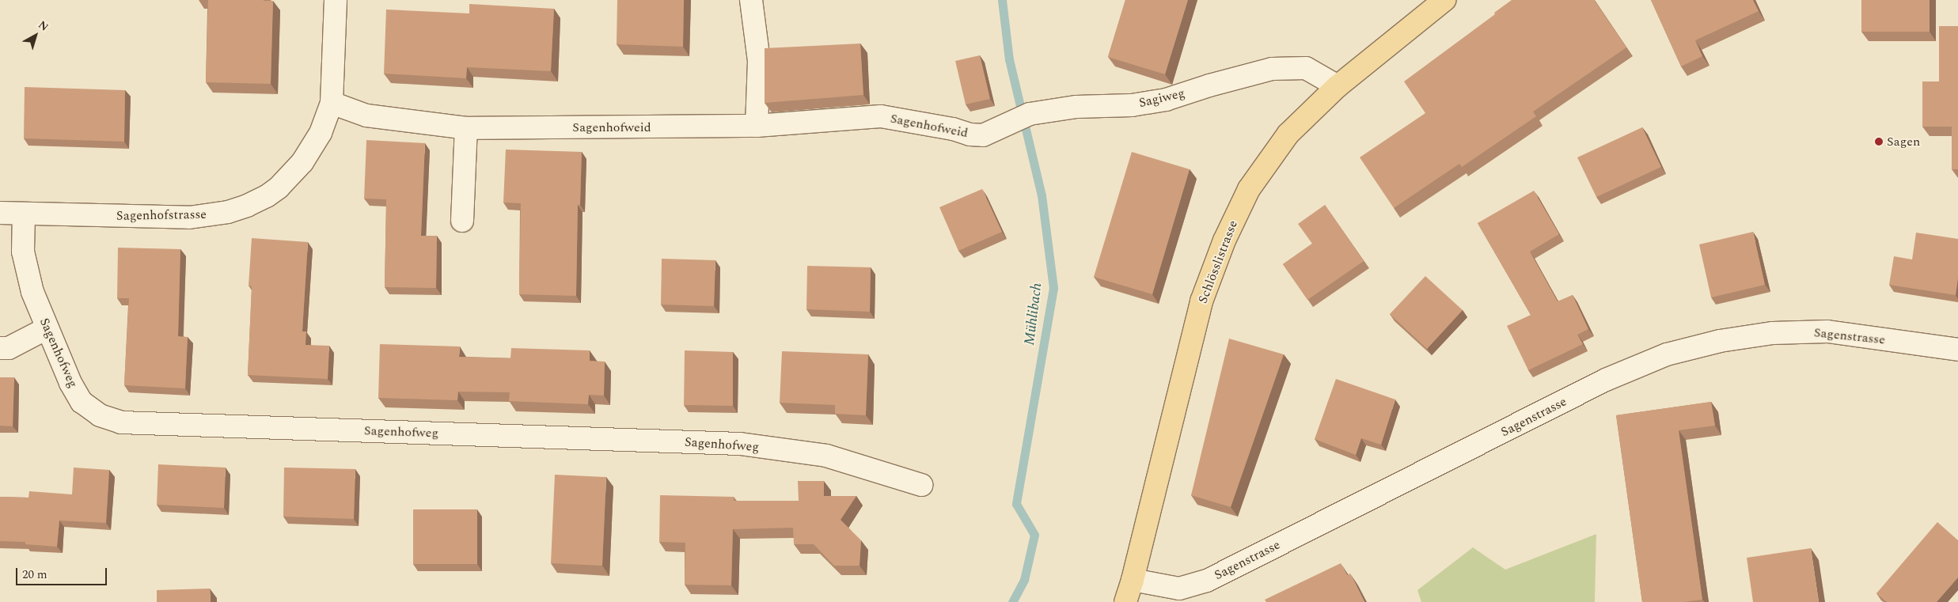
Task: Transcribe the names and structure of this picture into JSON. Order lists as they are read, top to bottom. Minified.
{"streets":{"main road":["Schlösslistrasse"],"street":["Sagiweg","Sagenhofweid","Sagenhofstrasse","Sagenstrasse","Sagenhofweg"]},"crossings":[["Sagiweg","Sagenhofweid"],["Sagiweg","Schlösslistrasse"],["Sagenhofweid","Sagenhofstrasse"],["Sagenhofstrasse","Sagenhofweg"],["Schlösslistrasse","Sagenstrasse"]],"water":["Mühlibach"],"places":["Sagen"],"scale_bar":"20 m","north":"top right"}
